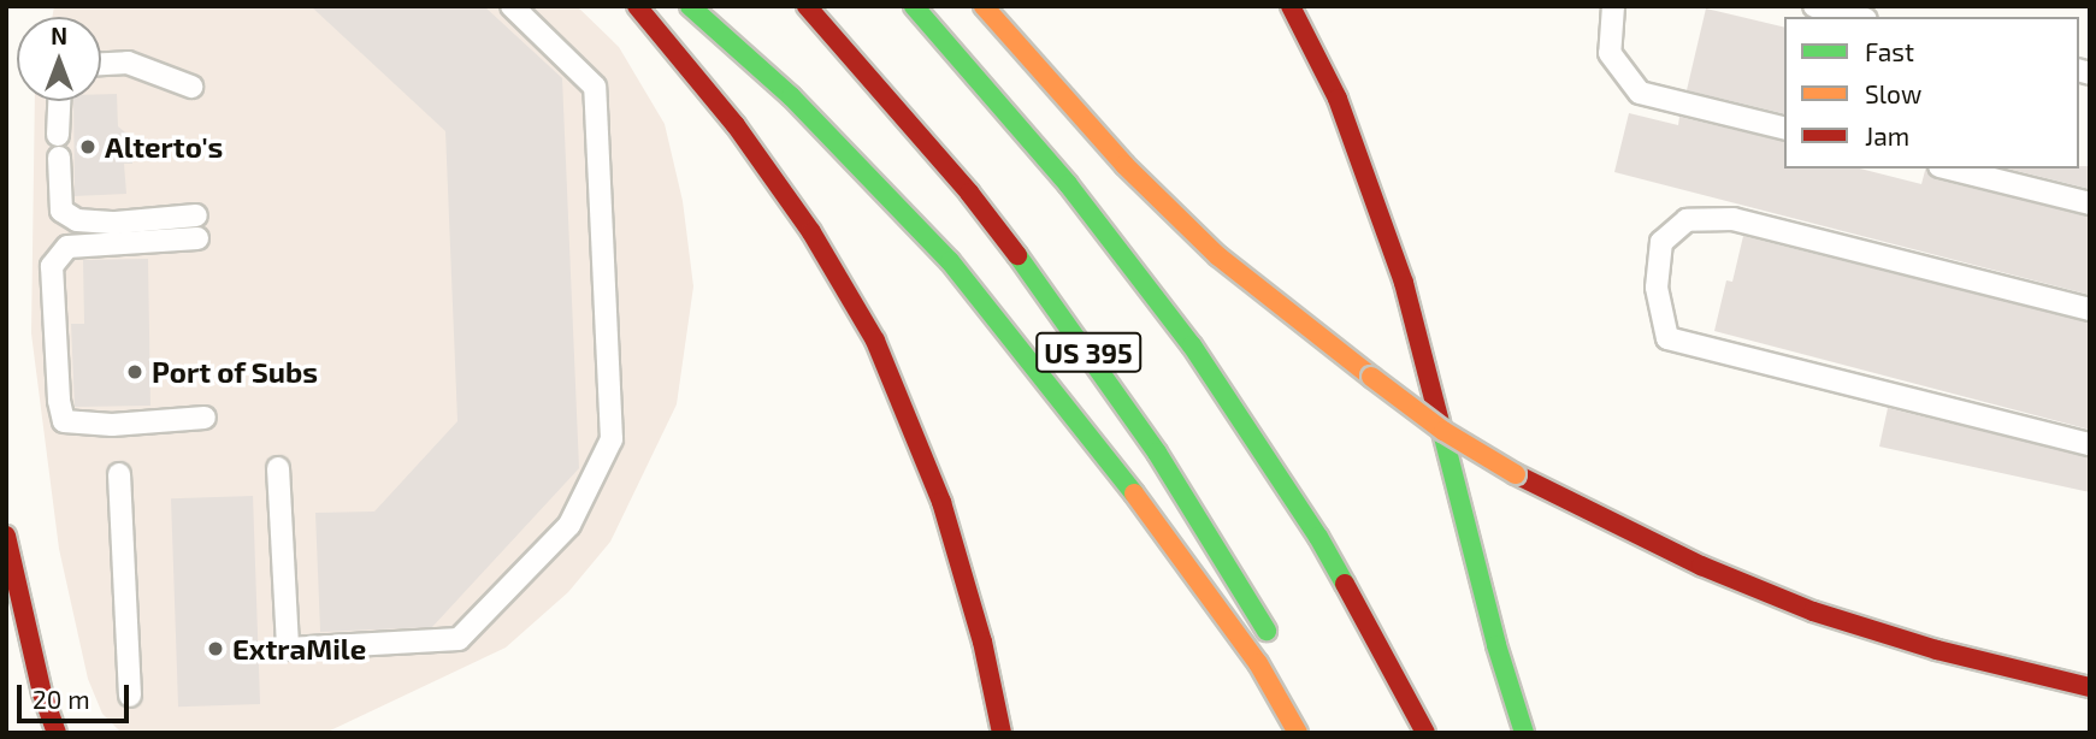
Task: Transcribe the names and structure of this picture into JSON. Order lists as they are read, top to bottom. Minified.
{"streets":{"main road":["US 395"]},"places":["Alterto's","Port of Subs","ExtraMile"],"legend":["Fast","Slow","Jam"],"scale_bar":"20 m","north":"top"}
